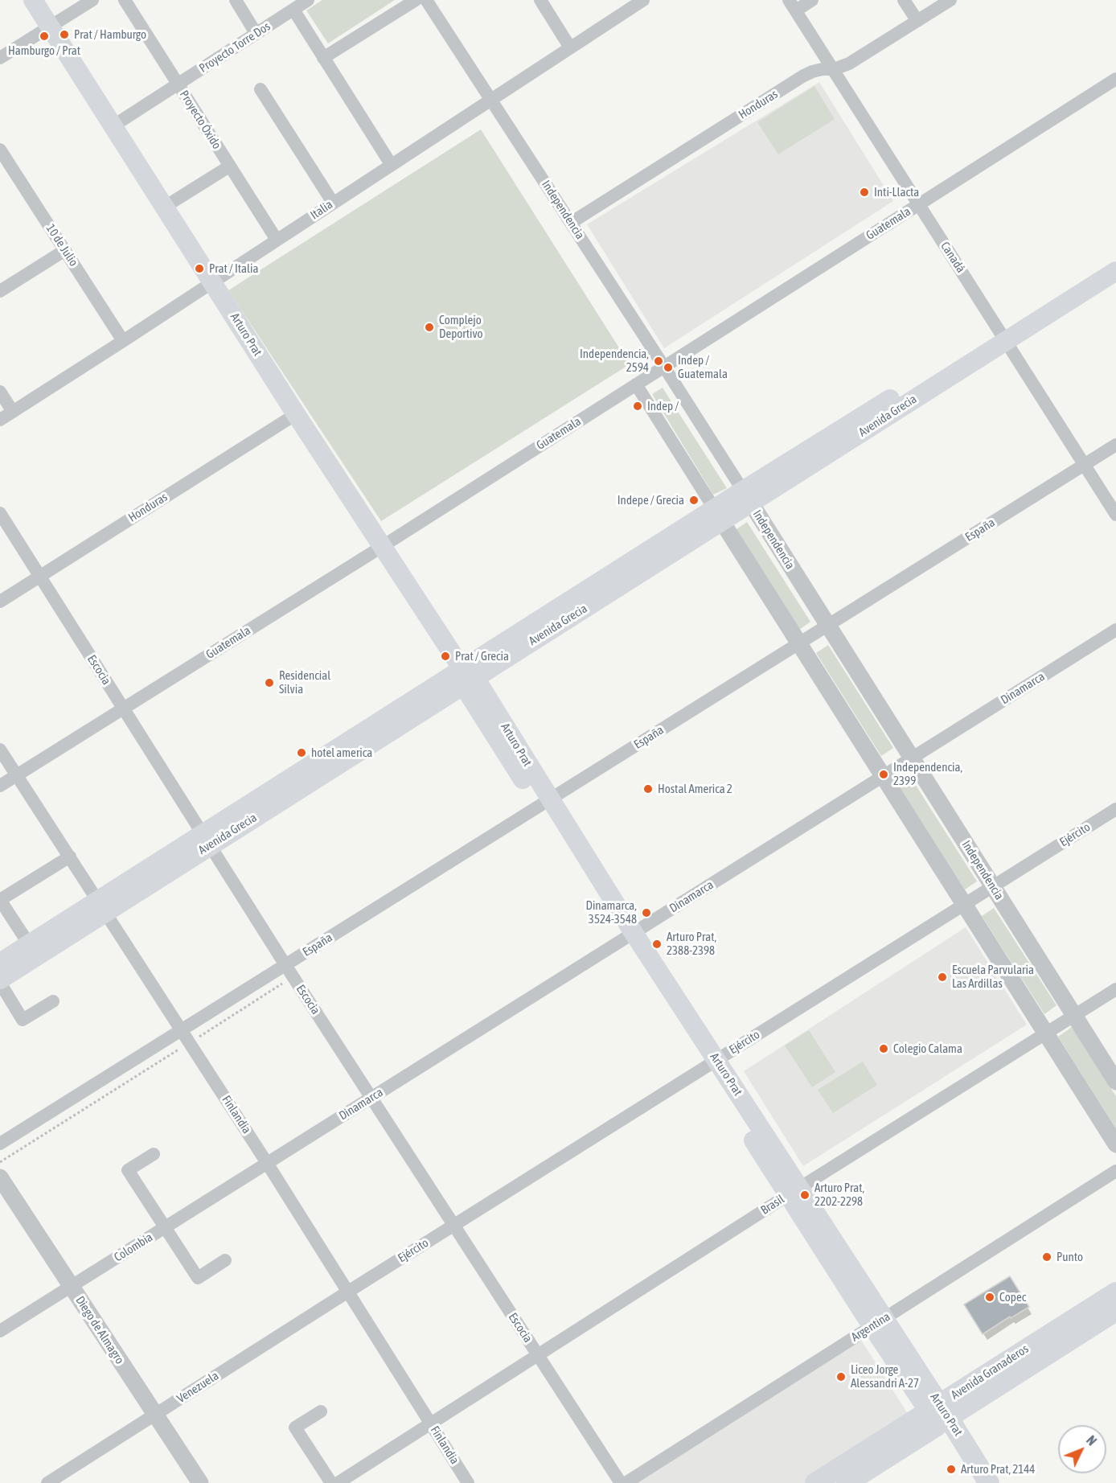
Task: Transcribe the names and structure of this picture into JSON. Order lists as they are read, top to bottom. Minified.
{"streets":{"main road":["Arturo Prat","Avenida Grecia","Avenida Granaderos"],"street":["Proyecto Torre Dos","Honduras","Proyecto Óxido","Italia","Independencia","Guatemala","10 de Julio","Canadá","España","Escocia","Dinamarca","Ejército","Finlandia","Brasil","Colombia","Argentina","Diego de Almagro","Venezuela"]},"crossings":[["Proyecto Torre Dos","Proyecto Óxido"],["Proyecto Torre Dos","Arturo Prat"],["Honduras","Independencia"],["Honduras","Canadá"],["Honduras","Arturo Prat"],["Honduras","Escocia"],["Proyecto Óxido","Italia"],["Italia","Independencia"],["Italia","10 de Julio"],["Italia","Arturo Prat"],["Independencia","Guatemala"],["Independencia","Avenida Grecia"],["Independencia","España"],["Independencia","Dinamarca"],["Independencia","Ejército"],["Independencia","Brasil"],["Guatemala","Canadá"],["Guatemala","Arturo Prat"],["Guatemala","Escocia"],["Guatemala","Finlandia"],["Canadá","Avenida Grecia"],["Canadá","España"],["Arturo Prat","Avenida Grecia"],["Arturo Prat","España"],["Arturo Prat","Dinamarca"],["Arturo Prat","Ejército"],["Arturo Prat","Brasil"],["Arturo Prat","Argentina"],["Arturo Prat","Avenida Granaderos"],["Avenida Grecia","Escocia"],["Avenida Grecia","Finlandia"],["España","Escocia"],["España","Finlandia"],["Escocia","Dinamarca"],["Escocia","Ejército"],["Escocia","Brasil"],["Dinamarca","Finlandia"],["Dinamarca","Colombia"],["Ejército","Finlandia"],["Ejército","Venezuela"],["Finlandia","Brasil"],["Finlandia","Colombia"],["Finlandia","Venezuela"],["Colombia","Diego de Almagro"],["Diego de Almagro","Venezuela"]],"places":["Prat / Hamburgo","Hamburgo / Prat","Inti-Llacta","Prat / Italia","Complejo Deportivo","Independencia, 2594","Indep / Guatemala","Indep /","Indepe / Grecia","Prat / Grecia","Residencial Silvia","hotel america","Independencia, 2399","Hostal America 2","Dinamarca, 3524-3548","Arturo Prat, 2388-2398","Escuela Parvularia Las Ardillas","Colegio Calama","Arturo Prat, 2202-2298","Punto","Copec","Liceo Jorge Alessandri A-27","Arturo Prat, 2144"],"north":"top right"}
